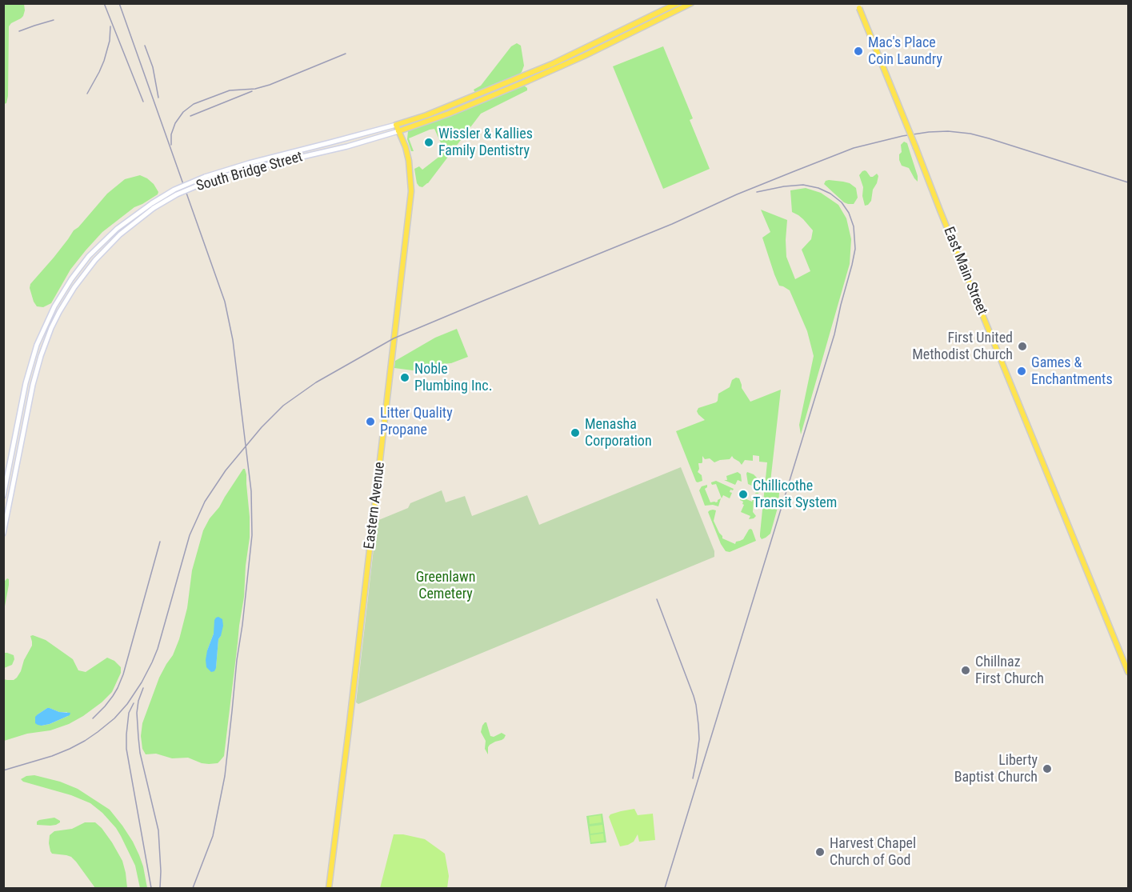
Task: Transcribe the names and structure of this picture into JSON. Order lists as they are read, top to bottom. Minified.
{"streets":{"main road":["South Bridge Street","East Main Street","Eastern Avenue"]},"crossings":[["South Bridge Street","Eastern Avenue"]],"parks":["Greenlawn Cemetery"],"places":["Mac's Place Coin Laundry","Wissler & Kallies Family Dentistry","First United Methodist Church","Games & Enchantments","Noble Plumbing Inc.","Litter Quality Propane","Menasha Corporation","Chillicothe Transit System","Chillnaz First Church","Liberty Baptist Church","Harvest Chapel Church of God"]}
